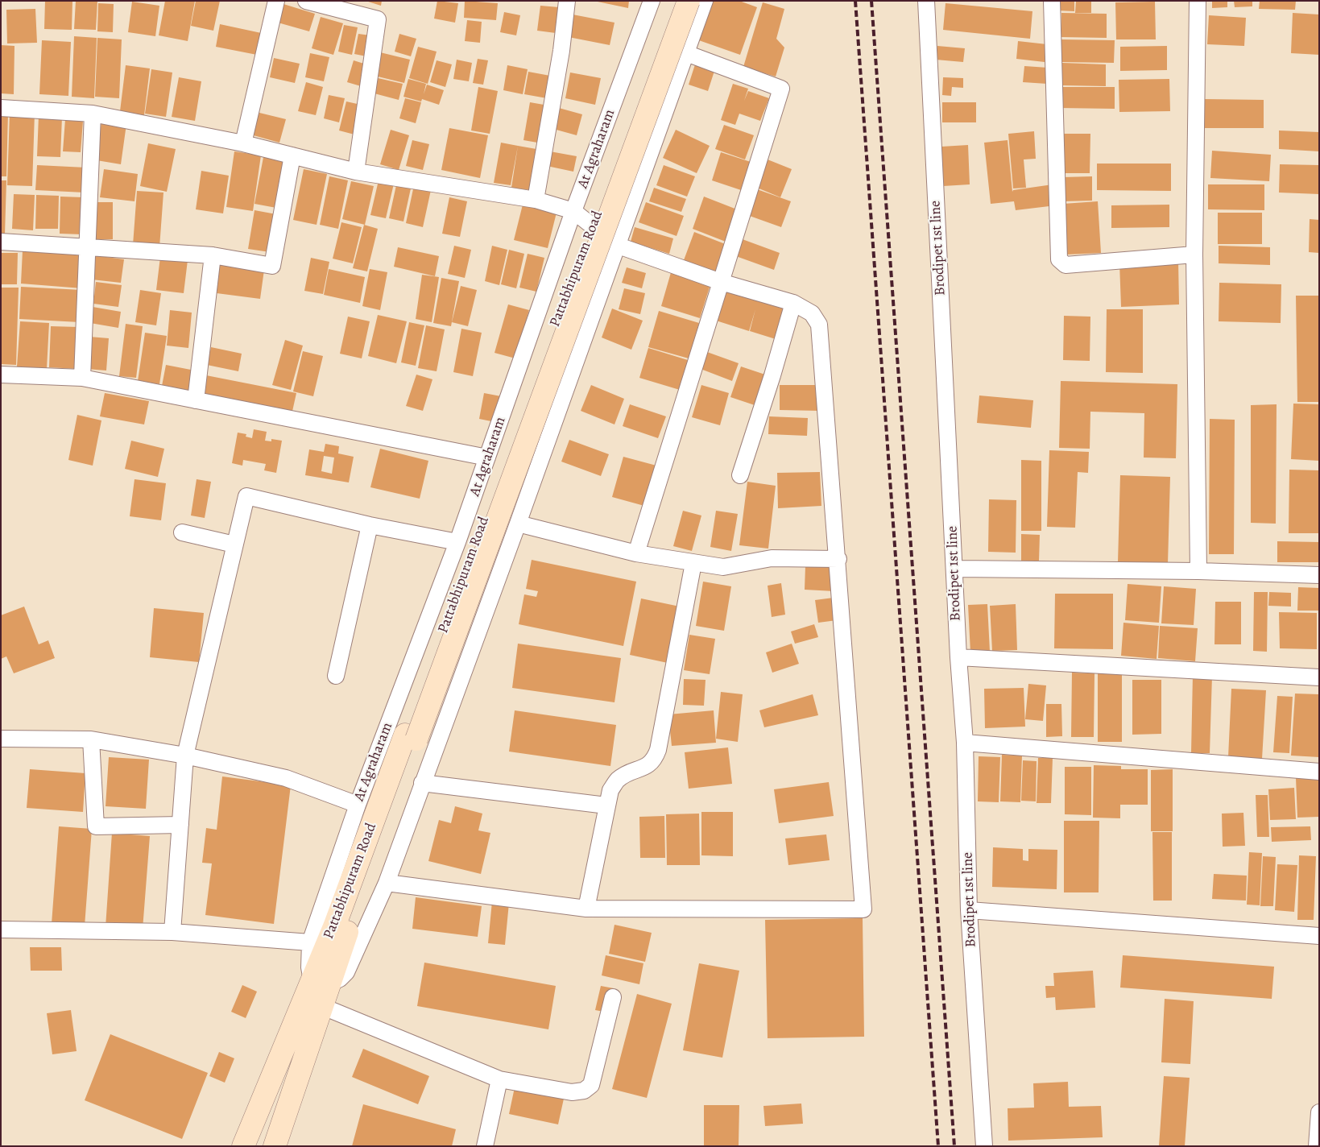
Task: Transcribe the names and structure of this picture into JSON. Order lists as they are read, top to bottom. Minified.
{"streets":{"street":["At Agraharam","Brodipet 1st line","Pattabhipuram Road"]},"crossings":[["At Agraharam","Pattabhipuram Road"]]}
